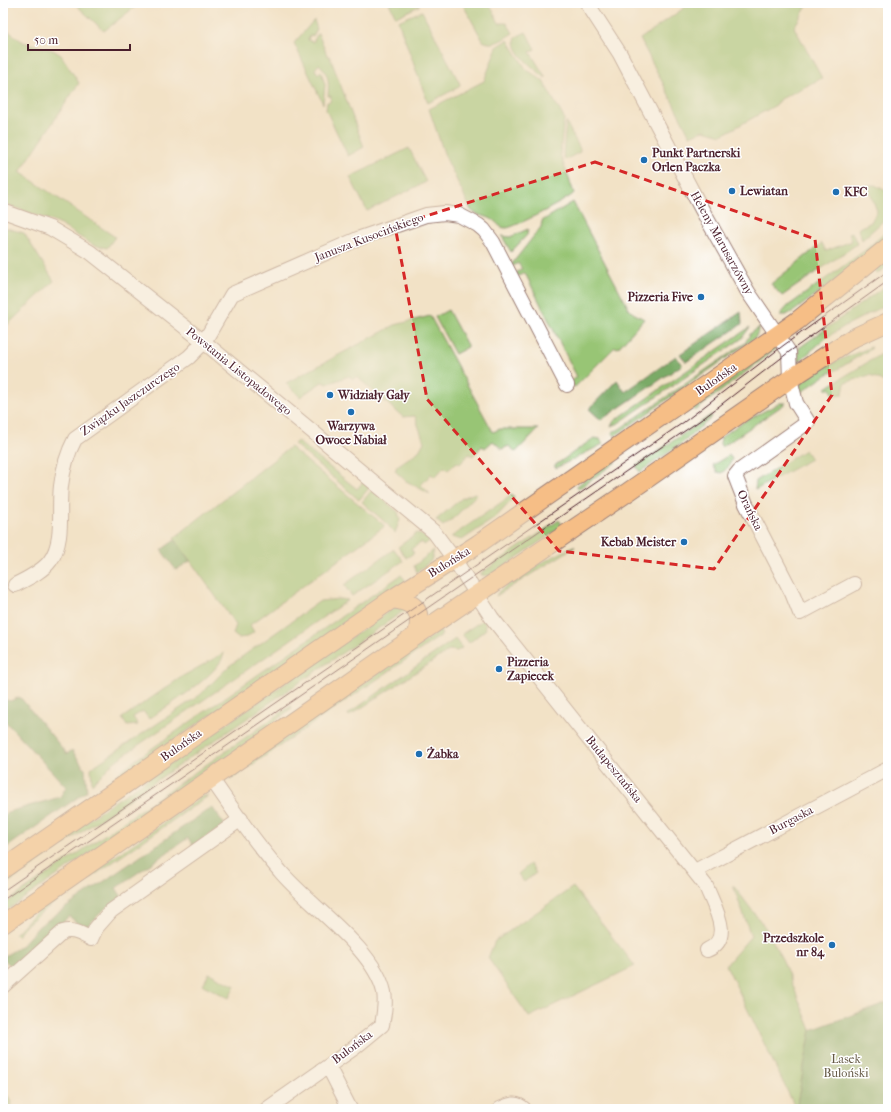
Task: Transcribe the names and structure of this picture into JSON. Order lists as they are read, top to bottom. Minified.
{"streets":{"main road":["Bulońska"],"street":["Janusza Kusocińskiego","Heleny Marusarzówny","Powstania Listopadowego","Związku Jaszczurczego","Orańska","Budapesztańska","Burgaska"]},"crossings":[["Janusza Kusocińskiego","Powstania Listopadowego"],["Janusza Kusocińskiego","Związku Jaszczurczego"],["Heleny Marusarzówny","Bulońska"],["Heleny Marusarzówny","Orańska"],["Powstania Listopadowego","Bulońska"],["Powstania Listopadowego","Związku Jaszczurczego"],["Powstania Listopadowego","Budapesztańska"],["Budapesztańska","Burgaska"]],"parks":["Lasek Buloński"],"places":["Punkt Partnerski Orlen Paczka","Lewiatan","KFC","Pizzeria Five","Widziały Gały","Warzywa Owoce Nabiał","Kebab Meister","Pizzeria Zapiecek","Żabka","Przedszkole nr 84"],"scale_bar":"50 m"}
